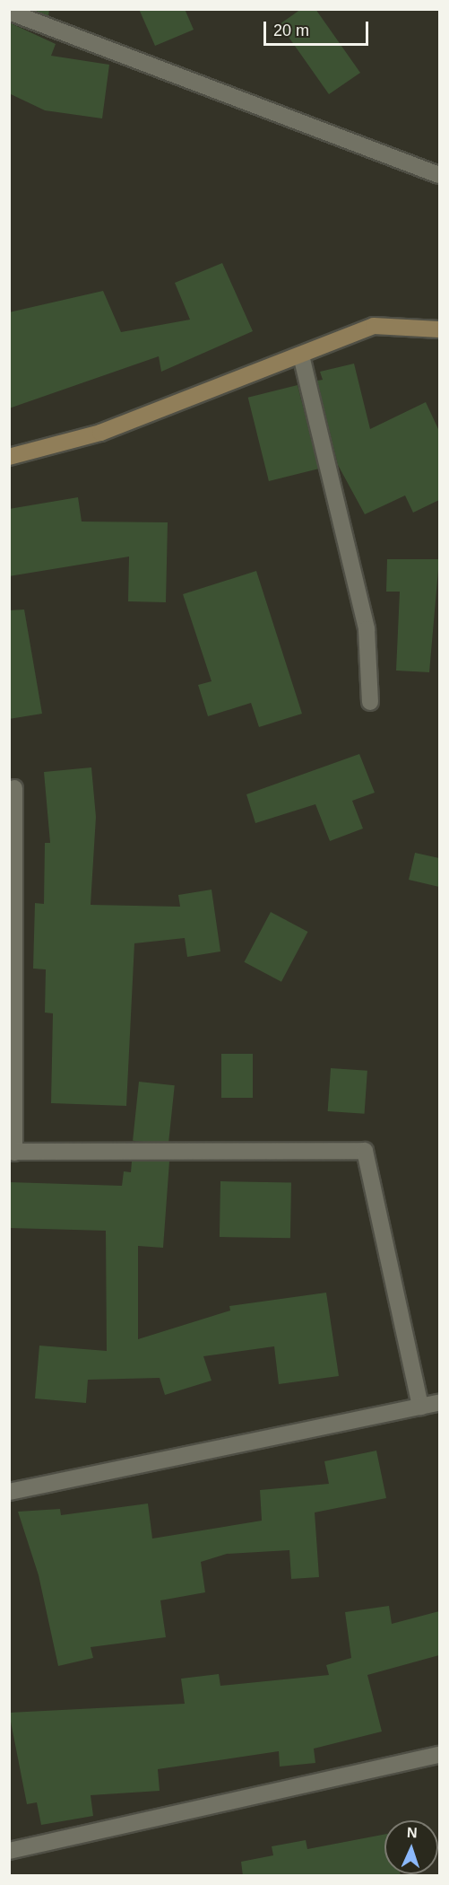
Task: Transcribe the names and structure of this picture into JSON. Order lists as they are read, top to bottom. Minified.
{"scale_bar":"20 m","north":"top"}
